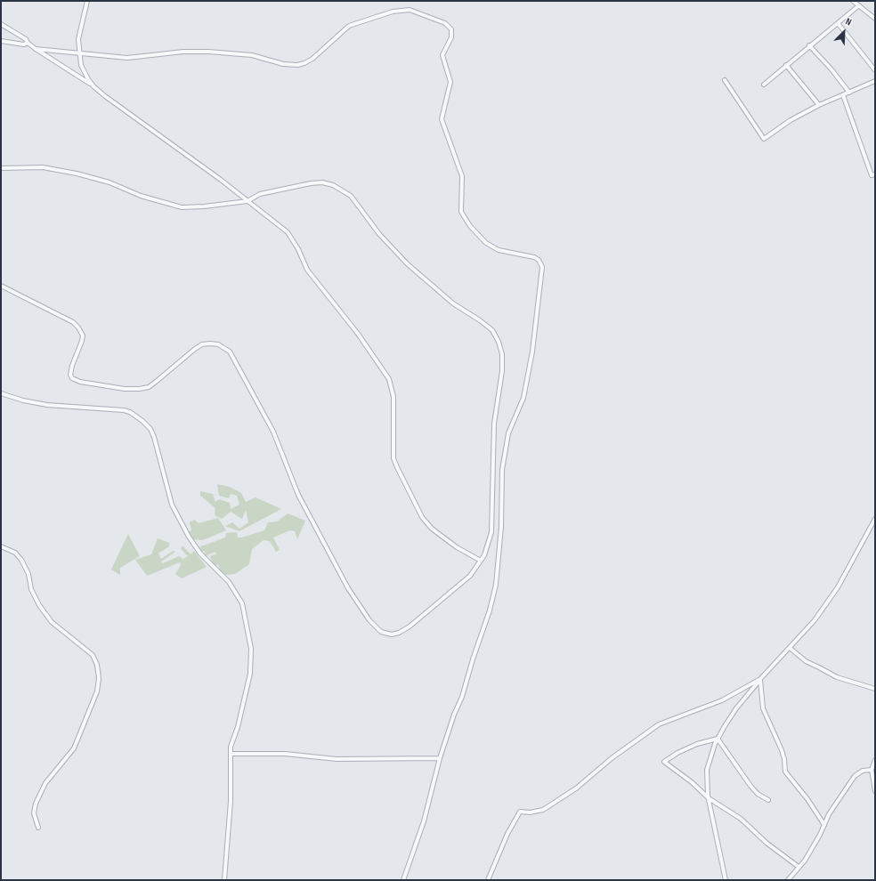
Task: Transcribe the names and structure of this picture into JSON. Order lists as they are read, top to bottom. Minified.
{"north":"top right"}
